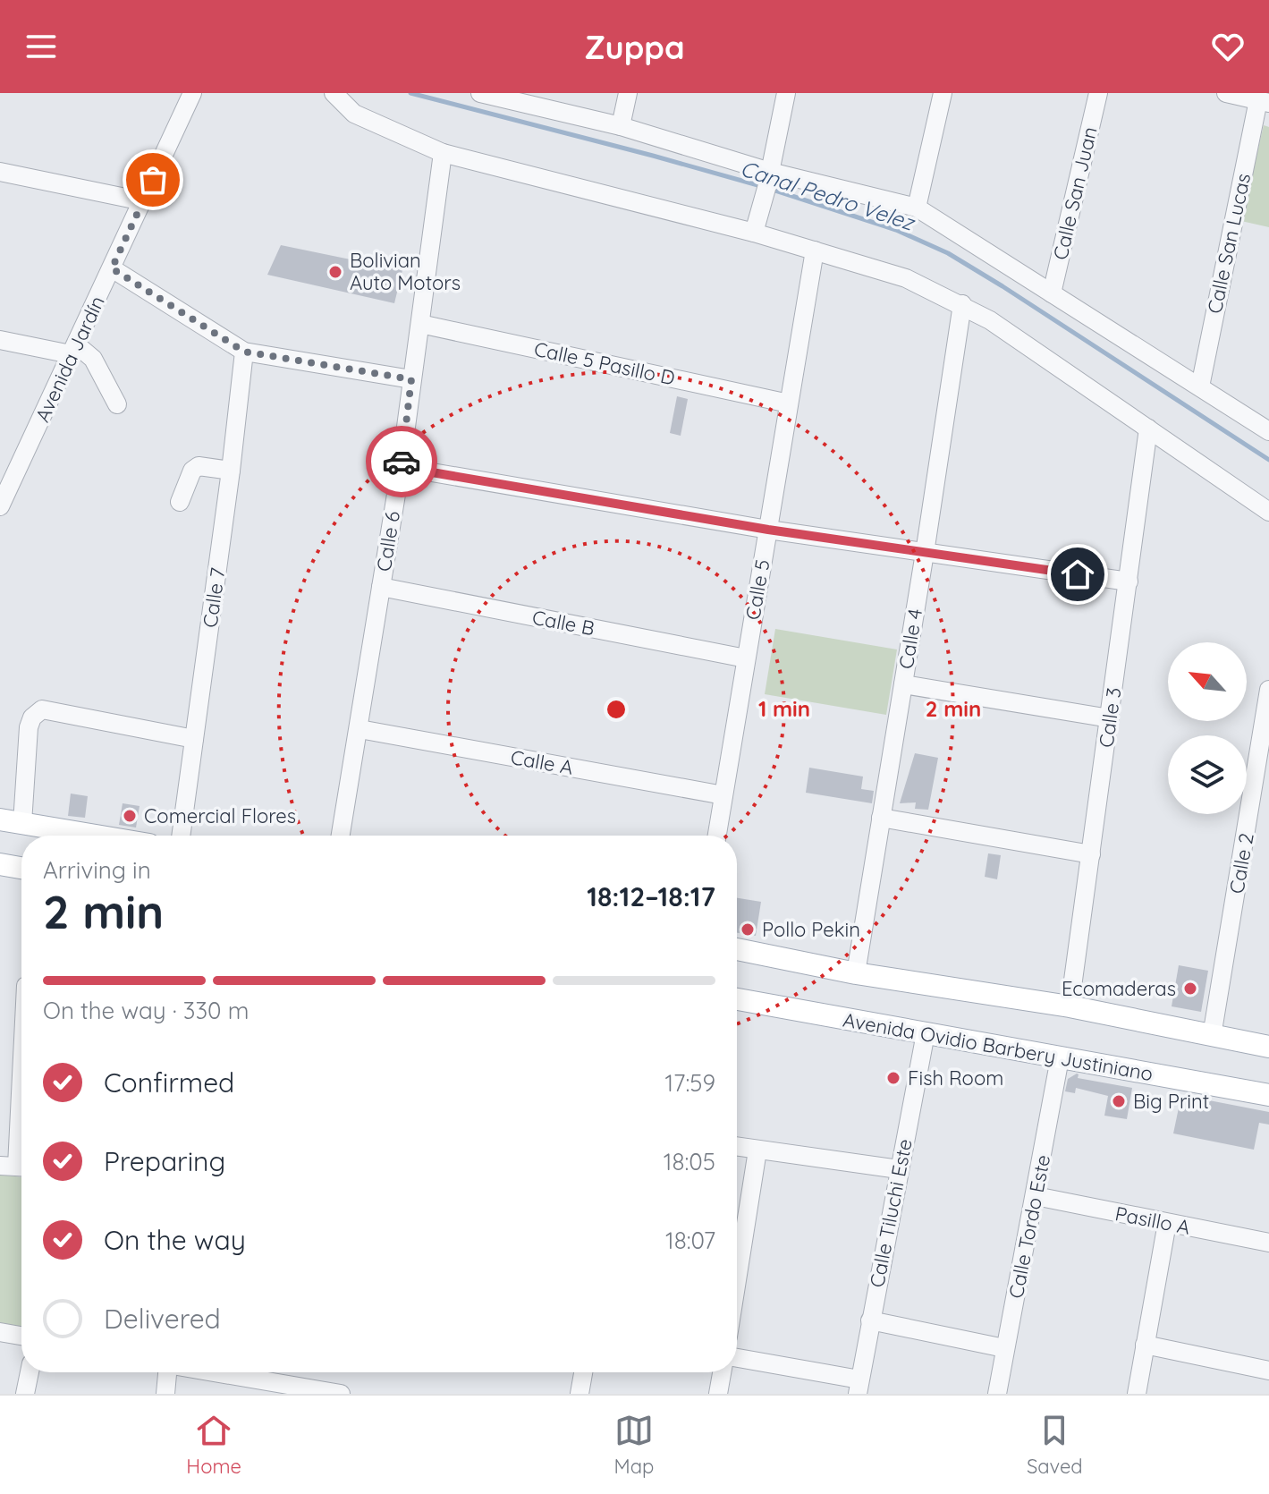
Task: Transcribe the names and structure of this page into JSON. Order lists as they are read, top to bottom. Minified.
{"streets":{"main road":["Avenida Ovidio Barbery Justiniano"],"street":["Calle San Juan","Calle San Lucas","Avenida Jardín","Calle 5 Pasillo D","Calle 6","Calle 5","Calle 7","Calle B","Calle 4","Calle 3","Calle A","Calle 2","Calle Tiluchi Este","Pasillo A","Calle Tordo Este"]},"crossings":[["Calle 5 Pasillo D","Calle 6"],["Calle 5 Pasillo D","Calle 5"],["Calle 6","Calle B"],["Calle 6","Calle A"],["Calle 5","Calle B"],["Calle 5","Calle A"],["Avenida Ovidio Barbery Justiniano","Calle Tiluchi Este"],["Avenida Ovidio Barbery Justiniano","Calle Tordo Este"],["Pasillo A","Calle Tordo Este"]],"water":["Canal Pedro Velez"],"places":["Bolivian Auto Motors","Comercial Flores","Pollo Pekin","Ecomaderas","Fish Room","Big Print"],"north":"top left","page":{"header":"Zuppa","heading":["2 min","Arriving in","18:12–18:17"],"bar":"On the way · 330 m","list":[["Confirmed","17:59"],["Preparing","18:05"],["On the way","18:07"],"Delivered"],"tabs":["Home","Map","Saved"]},"rings":["1 min","2 min"]}
